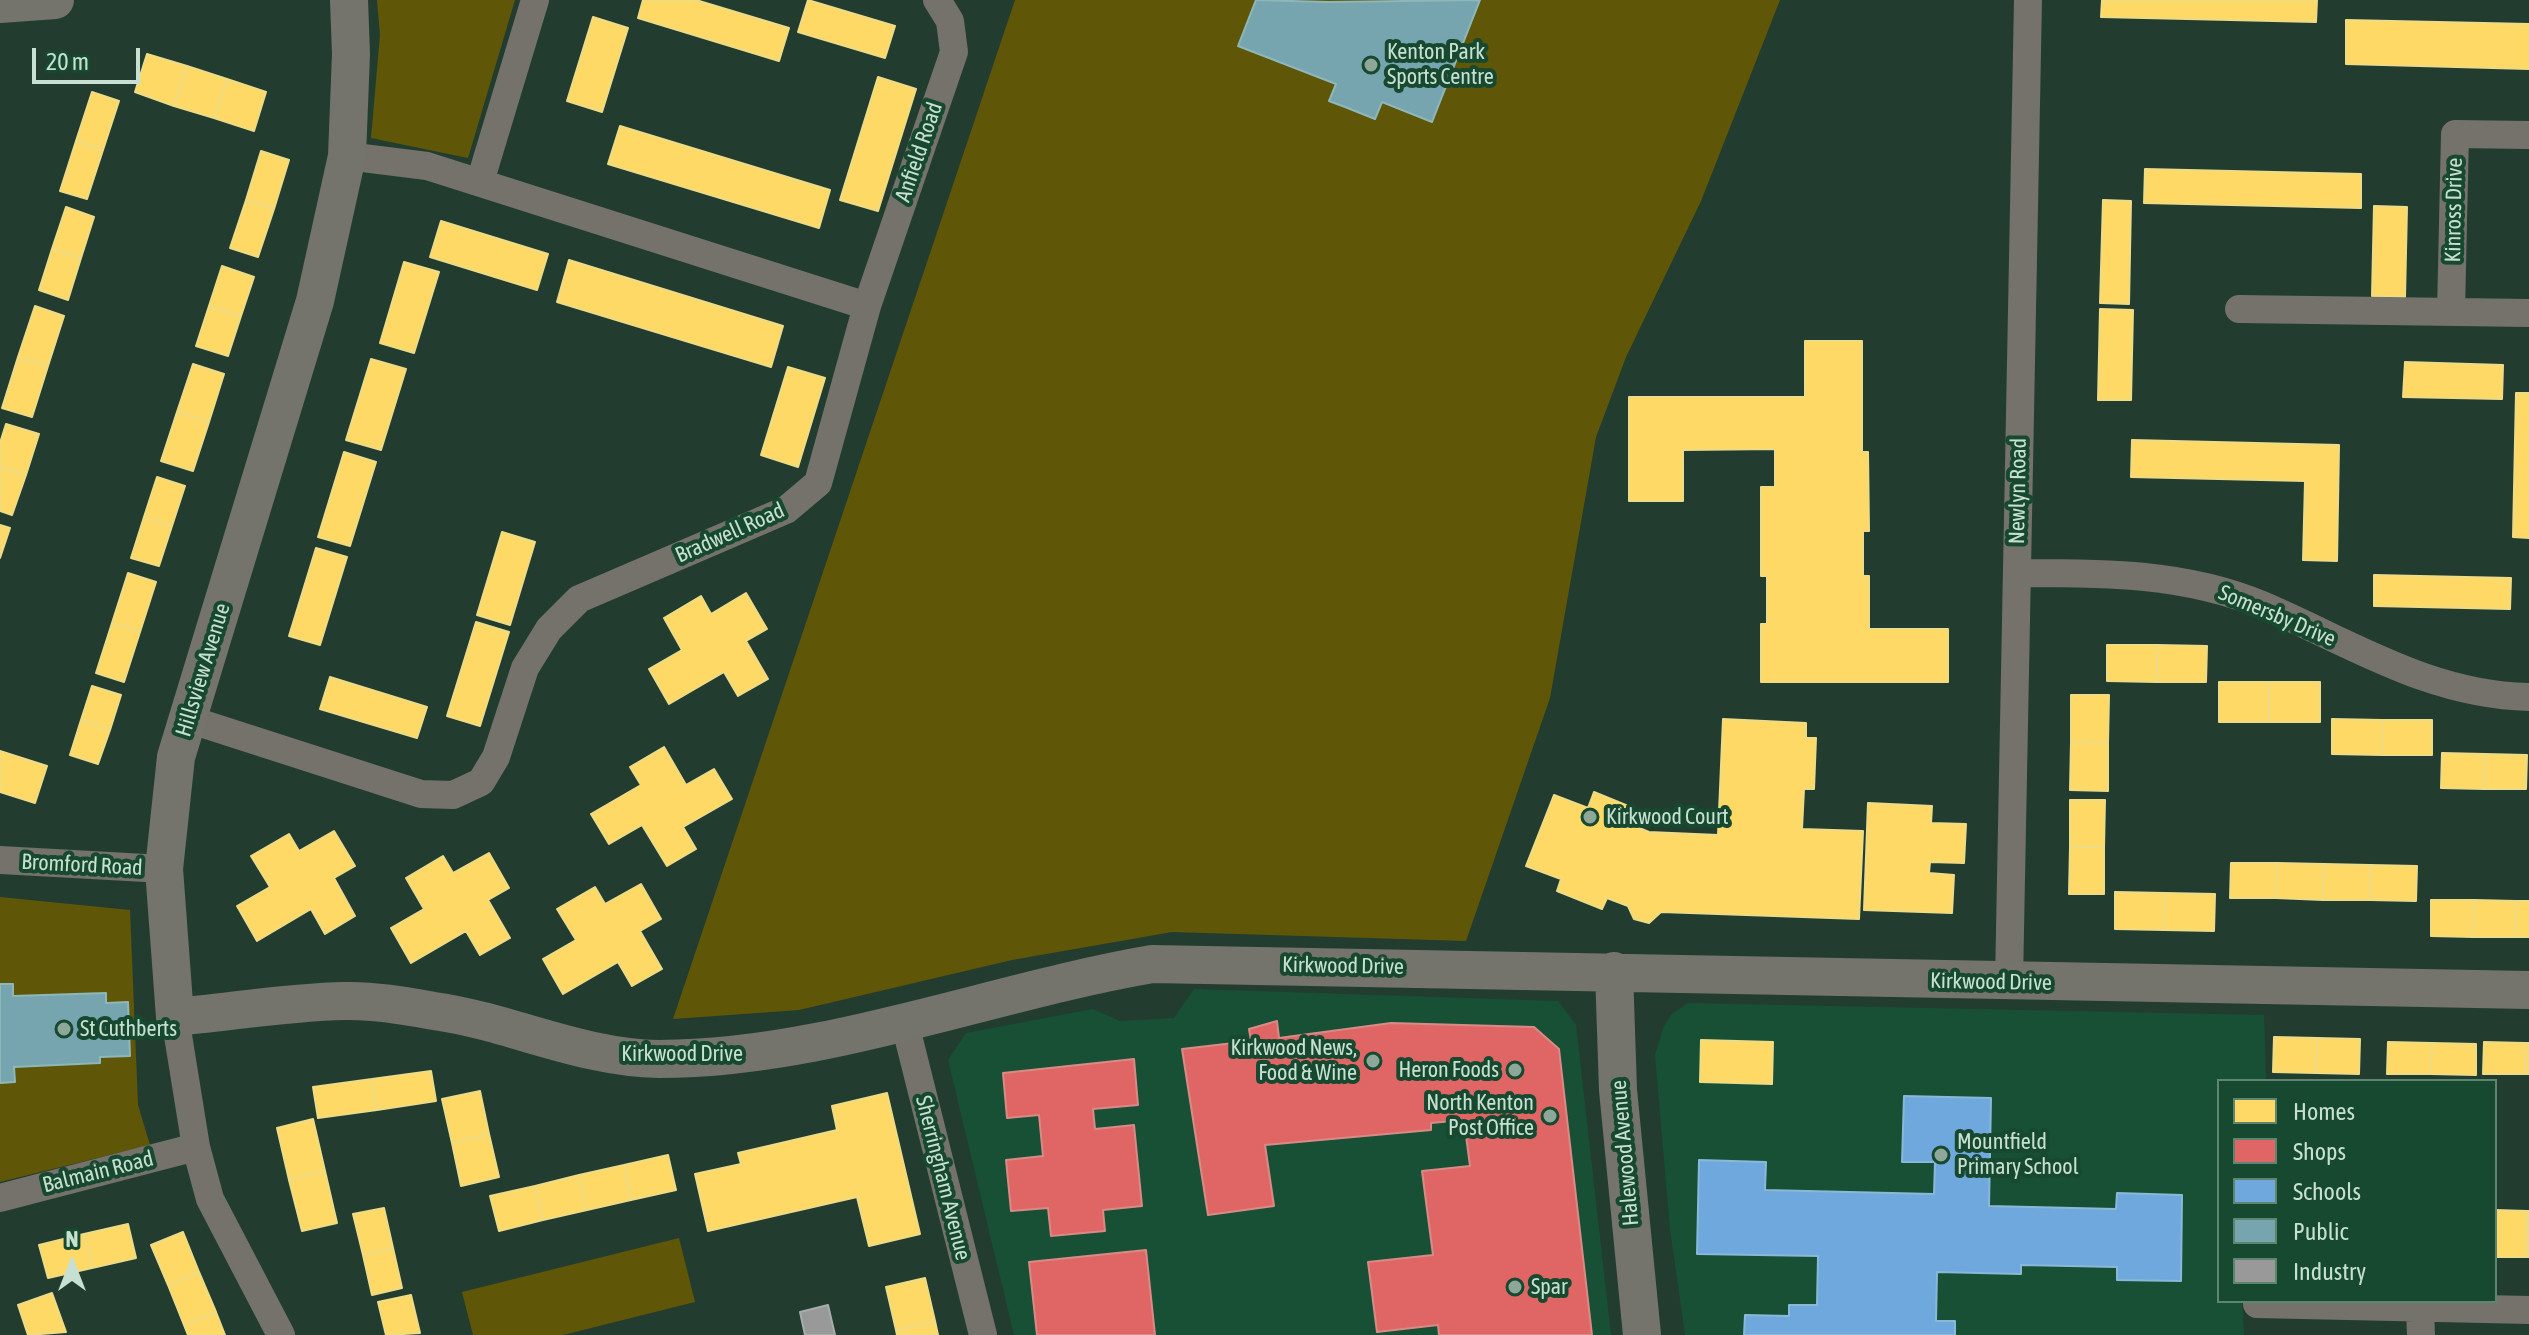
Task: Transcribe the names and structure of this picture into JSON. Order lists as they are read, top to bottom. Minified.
{"streets":{"street":["Anfield Road","Kinross Drive","Newlyn Road","Bradwell Road","Somersby Drive","Hillsview Avenue","Bromford Road","Kirkwood Drive","Halewood Avenue","Balmain Road","Sherringham Avenue"]},"crossings":[["Anfield Road","Bradwell Road"],["Newlyn Road","Somersby Drive"],["Newlyn Road","Kirkwood Drive"],["Bradwell Road","Hillsview Avenue"],["Hillsview Avenue","Bromford Road"],["Hillsview Avenue","Kirkwood Drive"],["Hillsview Avenue","Balmain Road"],["Kirkwood Drive","Halewood Avenue"],["Kirkwood Drive","Sherringham Avenue"]],"places":["Kenton Park Sports Centre","Kirkwood Court","St Cuthberts","Kirkwood News, Food & Wine","Heron Foods","North Kenton Post Office","Mountfield Primary School","Spar"],"legend":["Homes","Shops","Schools","Public","Industry"],"scale_bar":"20 m","north":"top"}
